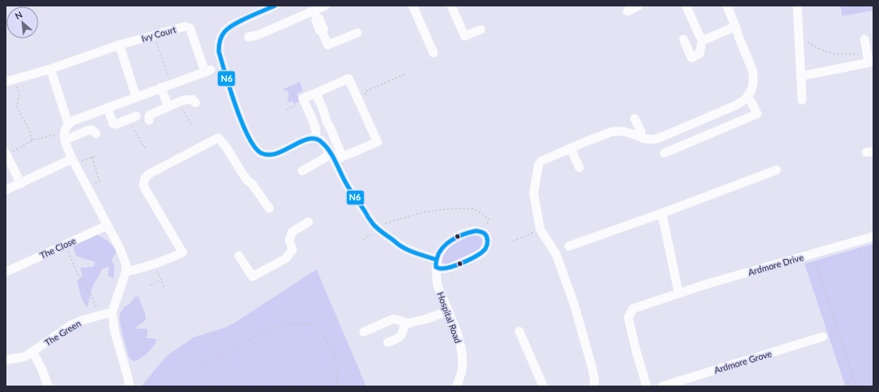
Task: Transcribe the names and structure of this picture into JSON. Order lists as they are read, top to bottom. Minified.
{"streets":{"street":["Ivy Court","The Close","Ardmore Drive","Hospital Road","The Green","Ardmore Grove"]},"lines":["transit line N6"],"north":"top left"}
